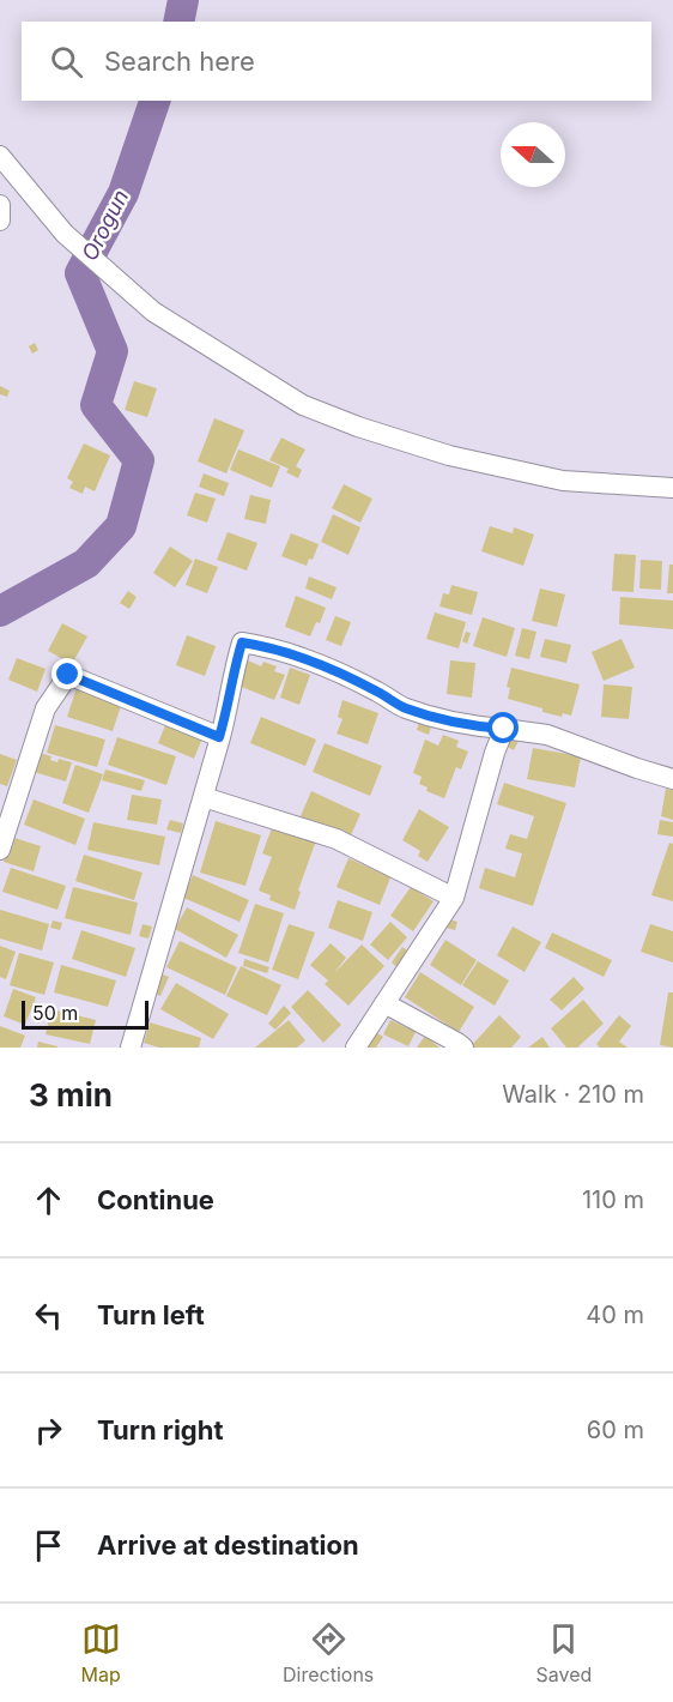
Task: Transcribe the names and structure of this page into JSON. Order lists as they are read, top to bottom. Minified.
{"water":["Orogun"],"scale_bar":"50 m","north":"left","page":{"search":"Search here","scale":"50 m","heading":["3 min","Walk · 210 m"],"list":[["Continue","110 m"],["Turn left","40 m"],["Turn right","60 m"],"Arrive at destination"],"nav":["Map","Directions","Saved"]}}
